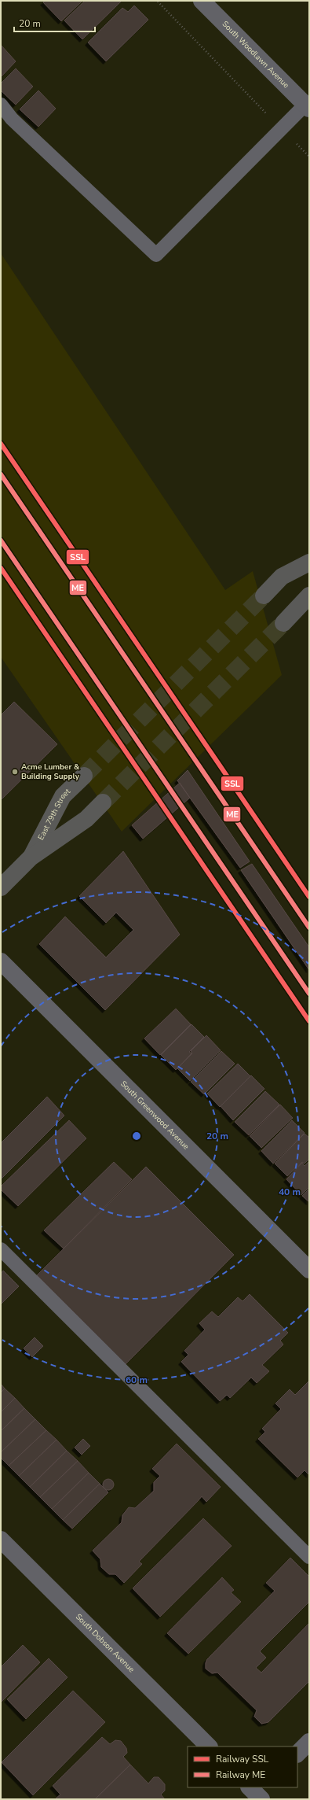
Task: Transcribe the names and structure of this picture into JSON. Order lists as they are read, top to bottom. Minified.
{"streets":{"main road":["East 79th Street"],"street":["South Woodlawn Avenue","South Greenwood Avenue","South Dobson Avenue"]},"places":["Acme Lumber & Building Supply"],"lines":["rail line SSL","rail line ME"],"legend":["Railway SSL","Railway ME"],"scale_bar":"20 m","rings":["20 m","40 m","60 m"]}
